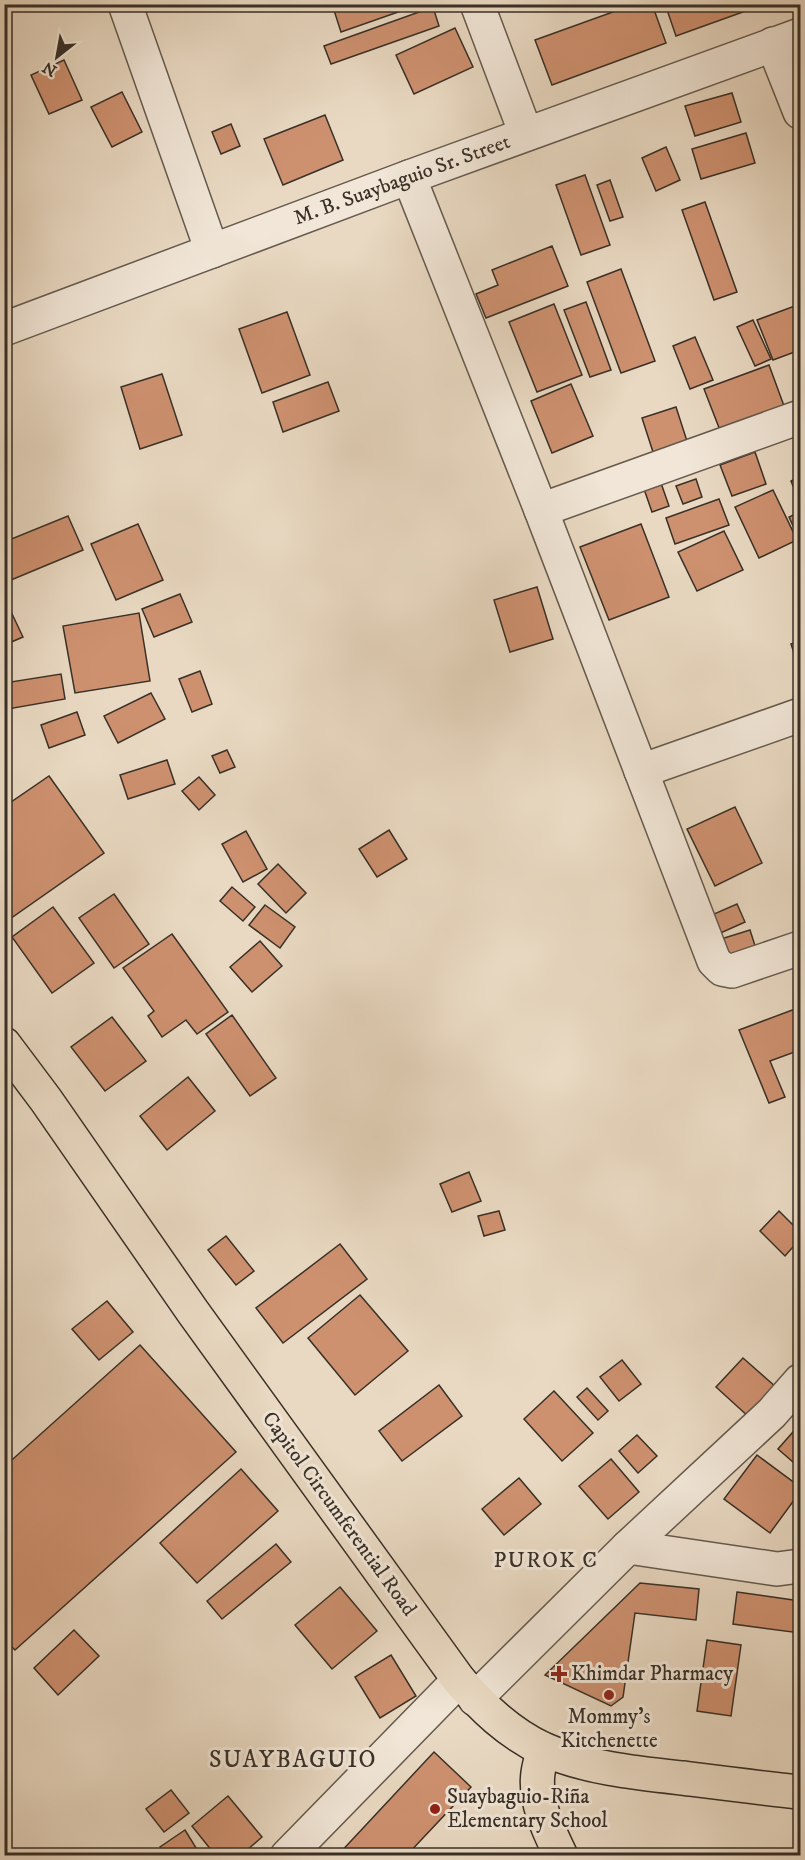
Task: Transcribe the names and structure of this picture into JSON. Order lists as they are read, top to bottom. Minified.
{"streets":{"main road":["Capitol Circumferential Road"],"street":["M. B. Suaybaguio Sr. Street"]},"districts":["PUROK C","SUAYBAGUIO"],"places":{"health":["Khimdar Pharmacy"],"other":["Mommy's Kitchenette","Suaybaguio-Riña Elementary School"]},"north":"bottom left"}
